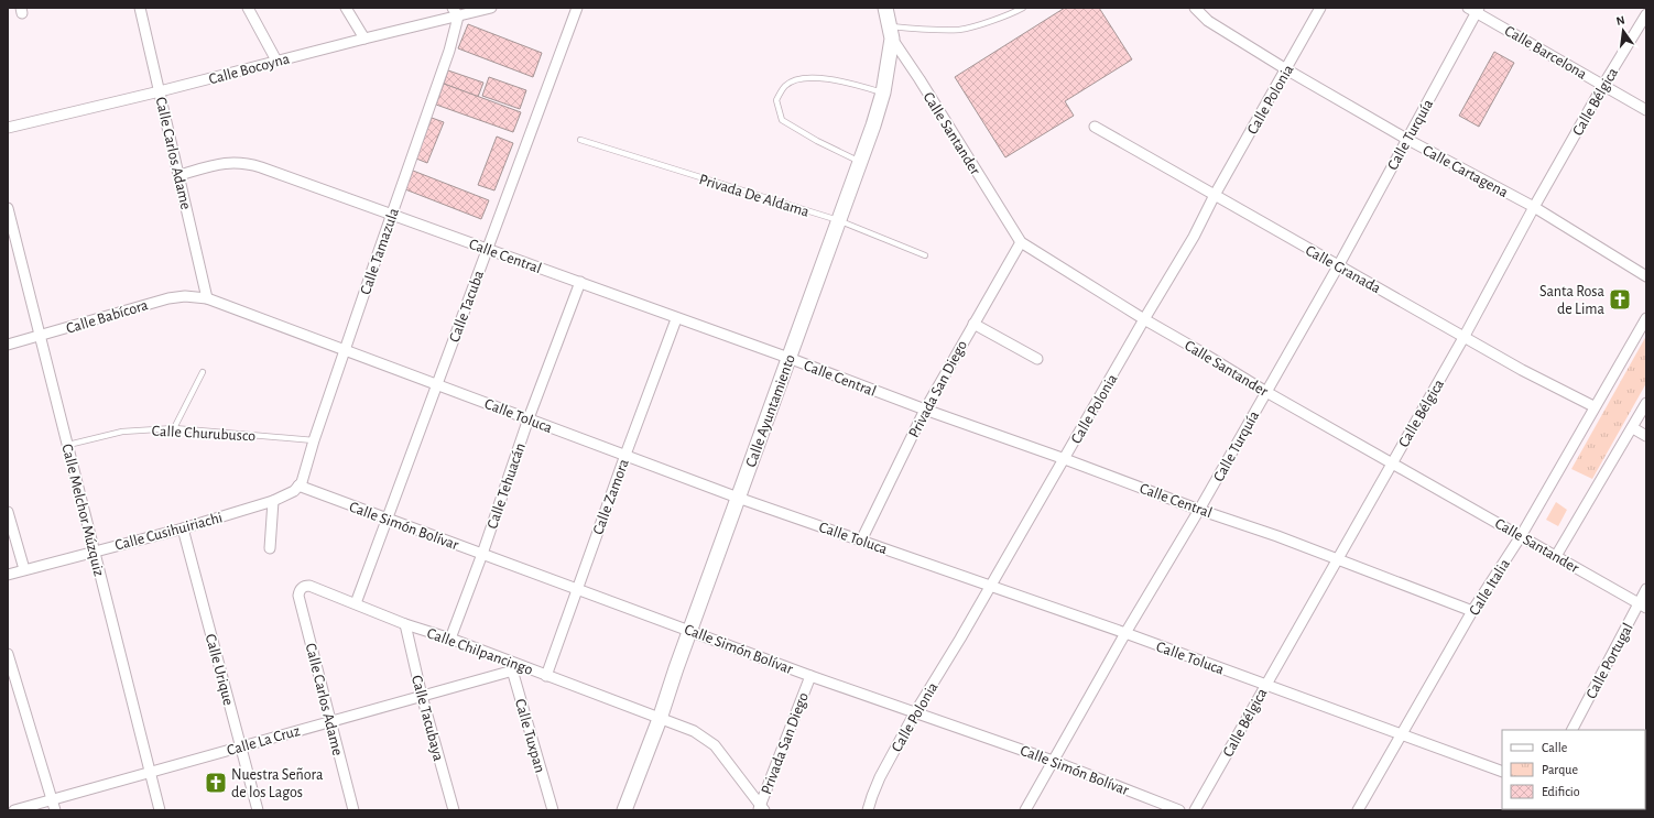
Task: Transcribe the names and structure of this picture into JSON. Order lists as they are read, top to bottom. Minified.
{"streets":{"main road":["Calle Ayuntamiento"],"street":["Calle Barcelona","Calle Bocoyna","Calle Polonia","Calle Bélgica","Calle Santander","Calle Turquía","Calle Carlos Adame","Calle Cartagena","Calle Tamazula","Calle Central","Calle Granada","Calle Tacuba","Calle Babícora","Privada San Diego","Calle Toluca","Calle Tehuacán","Calle Zamora","Calle Melchor Múzquiz","Calle Simón Bolívar","Calle Cusihuiriachi","Calle Italia","Calle Chilpancingo","Calle Portugal","Calle Urique","Calle Tacubaya","Calle Tuxpan","Calle La Cruz"],"lane":["Privada De Aldama","Calle Churubusco"]},"crossings":[["Calle Barcelona","Calle Bélgica"],["Calle Barcelona","Calle Turquía"],["Calle Bocoyna","Calle Carlos Adame"],["Calle Bocoyna","Calle Tamazula"],["Calle Polonia","Calle Santander"],["Calle Polonia","Calle Cartagena"],["Calle Polonia","Calle Central"],["Calle Polonia","Calle Granada"],["Calle Polonia","Calle Toluca"],["Calle Polonia","Calle Simón Bolívar"],["Calle Bélgica","Calle Santander"],["Calle Bélgica","Calle Cartagena"],["Calle Bélgica","Calle Central"],["Calle Bélgica","Calle Granada"],["Calle Bélgica","Calle Toluca"],["Calle Santander","Calle Turquía"],["Calle Santander","Privada San Diego"],["Calle Santander","Calle Ayuntamiento"],["Calle Santander","Calle Italia"],["Calle Santander","Calle Portugal"],["Calle Turquía","Calle Cartagena"],["Calle Turquía","Calle Central"],["Calle Turquía","Calle Granada"],["Calle Turquía","Calle Toluca"],["Calle Turquía","Calle Simón Bolívar"],["Calle Carlos Adame","Calle Central"],["Calle Carlos Adame","Calle Babícora"],["Calle Carlos Adame","Calle Toluca"],["Calle Carlos Adame","Calle Chilpancingo"],["Calle Carlos Adame","Calle La Cruz"],["Privada De Aldama","Calle Ayuntamiento"],["Calle Tamazula","Calle Central"],["Calle Tamazula","Calle Toluca"],["Calle Tamazula","Calle Churubusco"],["Calle Tamazula","Calle Simón Bolívar"],["Calle Tamazula","Calle Cusihuiriachi"],["Calle Central","Calle Tacuba"],["Calle Central","Privada San Diego"],["Calle Central","Calle Ayuntamiento"],["Calle Central","Calle Tehuacán"],["Calle Central","Calle Zamora"],["Calle Central","Calle Italia"],["Calle Granada","Calle Italia"],["Calle Tacuba","Calle Toluca"],["Calle Tacuba","Calle Simón Bolívar"],["Calle Tacuba","Calle Chilpancingo"],["Calle Babícora","Calle Toluca"],["Calle Babícora","Calle Melchor Múzquiz"],["Privada San Diego","Calle Toluca"],["Privada San Diego","Calle Simón Bolívar"],["Privada San Diego","Calle Chilpancingo"],["Calle Ayuntamiento","Calle Toluca"],["Calle Ayuntamiento","Calle Simón Bolívar"],["Calle Ayuntamiento","Calle Chilpancingo"],["Calle Toluca","Calle Tehuacán"],["Calle Toluca","Calle Zamora"],["Calle Toluca","Calle Italia"],["Calle Churubusco","Calle Melchor Múzquiz"],["Calle Tehuacán","Calle Simón Bolívar"],["Calle Tehuacán","Calle Chilpancingo"],["Calle Zamora","Calle Simón Bolívar"],["Calle Zamora","Calle Chilpancingo"],["Calle Melchor Múzquiz","Calle Cusihuiriachi"],["Calle Melchor Múzquiz","Calle La Cruz"],["Calle Simón Bolívar","Calle Cusihuiriachi"],["Calle Cusihuiriachi","Calle Urique"],["Calle Chilpancingo","Calle Tacubaya"],["Calle Chilpancingo","Calle Tuxpan"],["Calle Chilpancingo","Calle La Cruz"],["Calle Urique","Calle La Cruz"],["Calle Tacubaya","Calle La Cruz"],["Calle Tuxpan","Calle La Cruz"]],"places":{"church":["Santa Rosa de Lima","Nuestra Señora de los Lagos"]},"legend":["Calle","Parque","Edificio"],"north":"top"}
